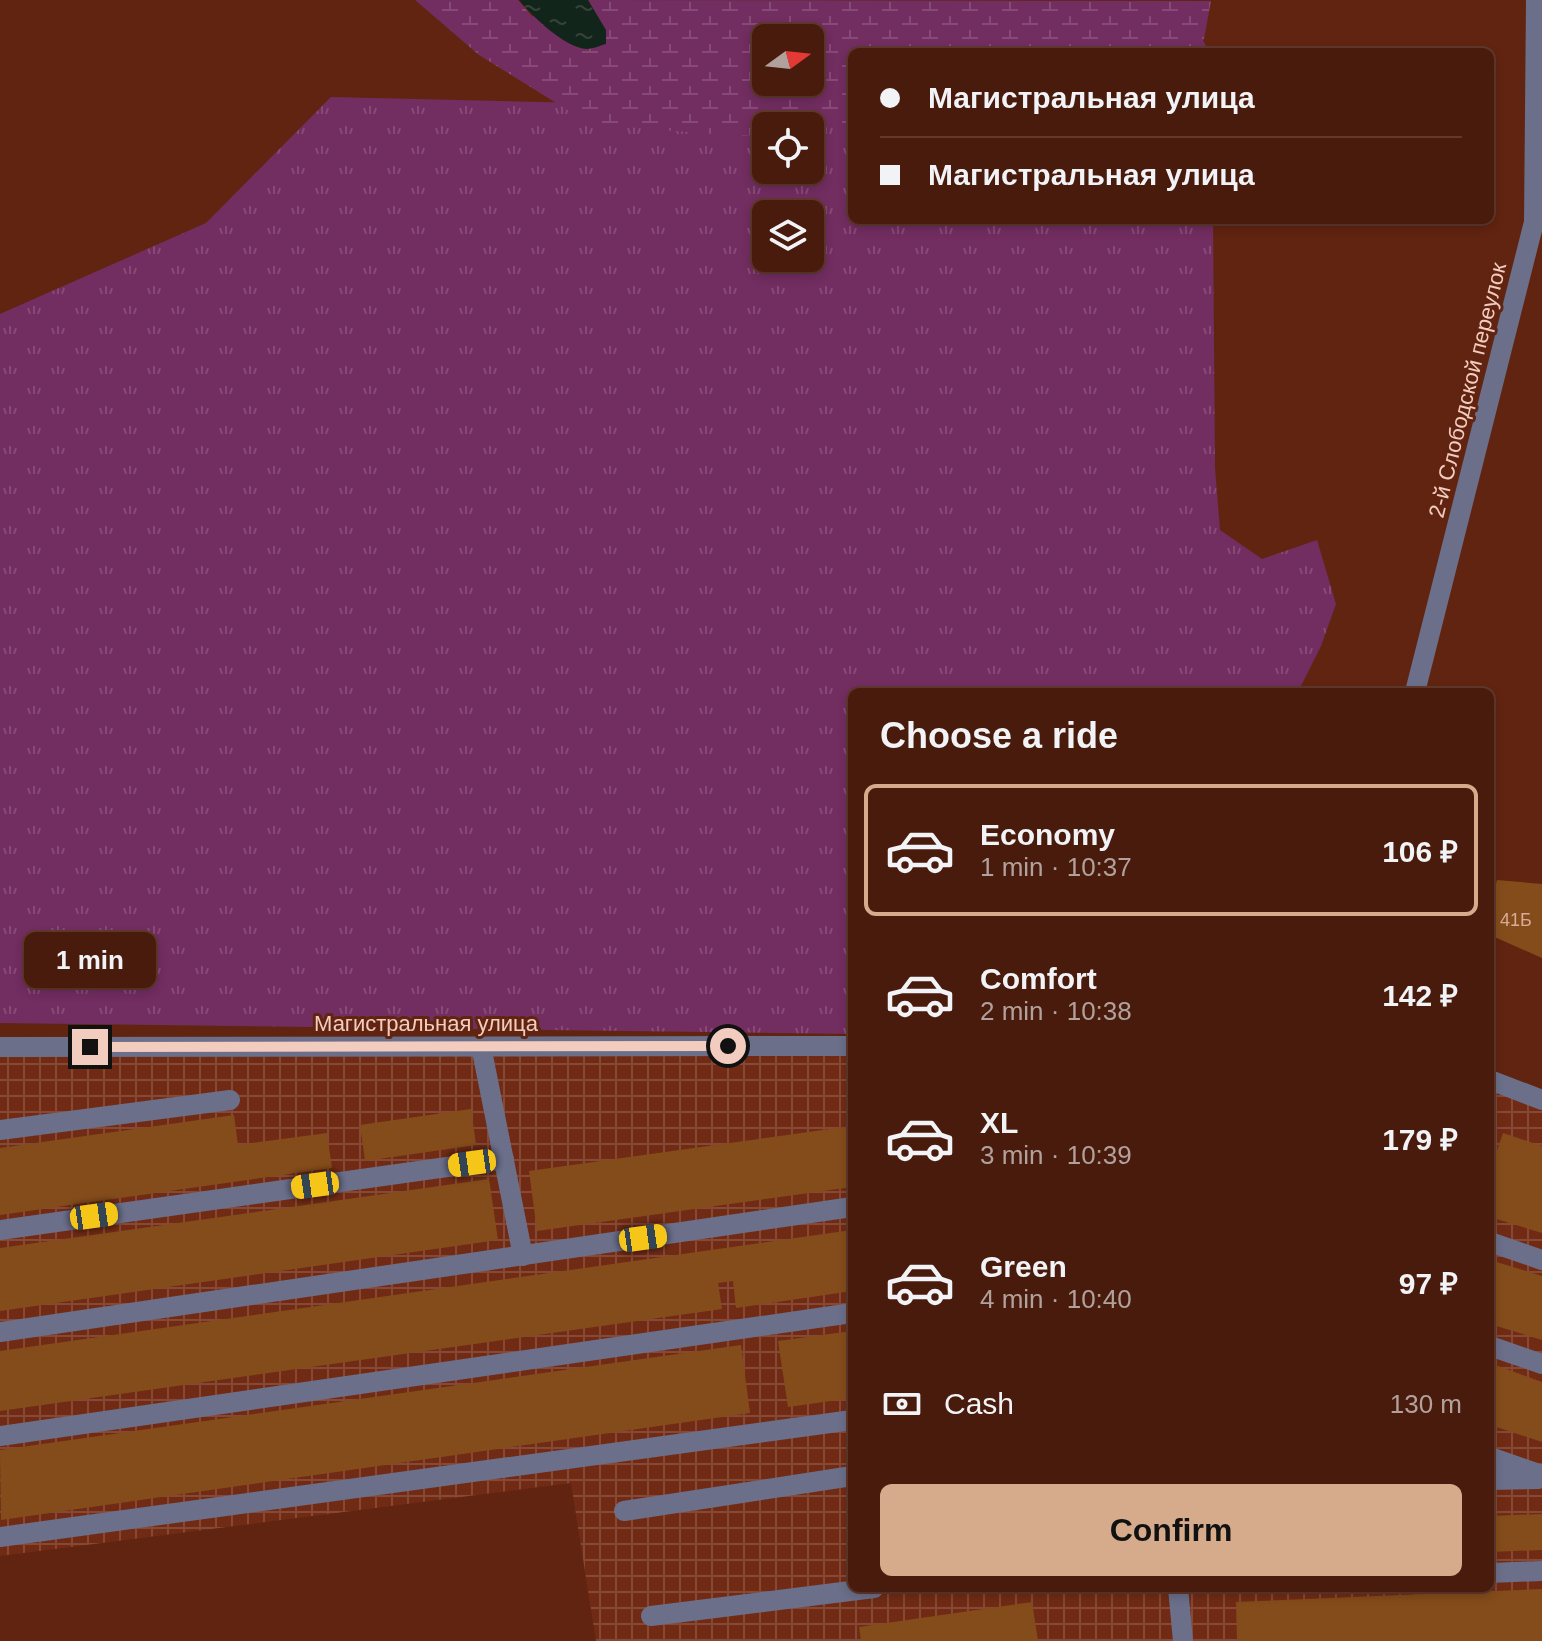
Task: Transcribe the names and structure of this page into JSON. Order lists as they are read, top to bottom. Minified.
{"streets":{"street":["2-й Слободской переулок","Магистральная улица"]},"house_numbers":["41Б"],"north":"right","page":{"banner":["Магистральная улица","Магистральная улица"],"heading":"Choose a ride","list":[{"name":"Economy","note":"1 min · 10:37","value":"106 ₽"},{"name":"Comfort","note":"2 min · 10:38","value":"142 ₽"},{"name":"XL","note":"3 min · 10:39","value":"179 ₽"},{"name":"Green","note":"4 min · 10:40","value":"97 ₽"}],"bubble":"1 min","pay":["Cash","130 m"],"buttons":"Confirm"}}
